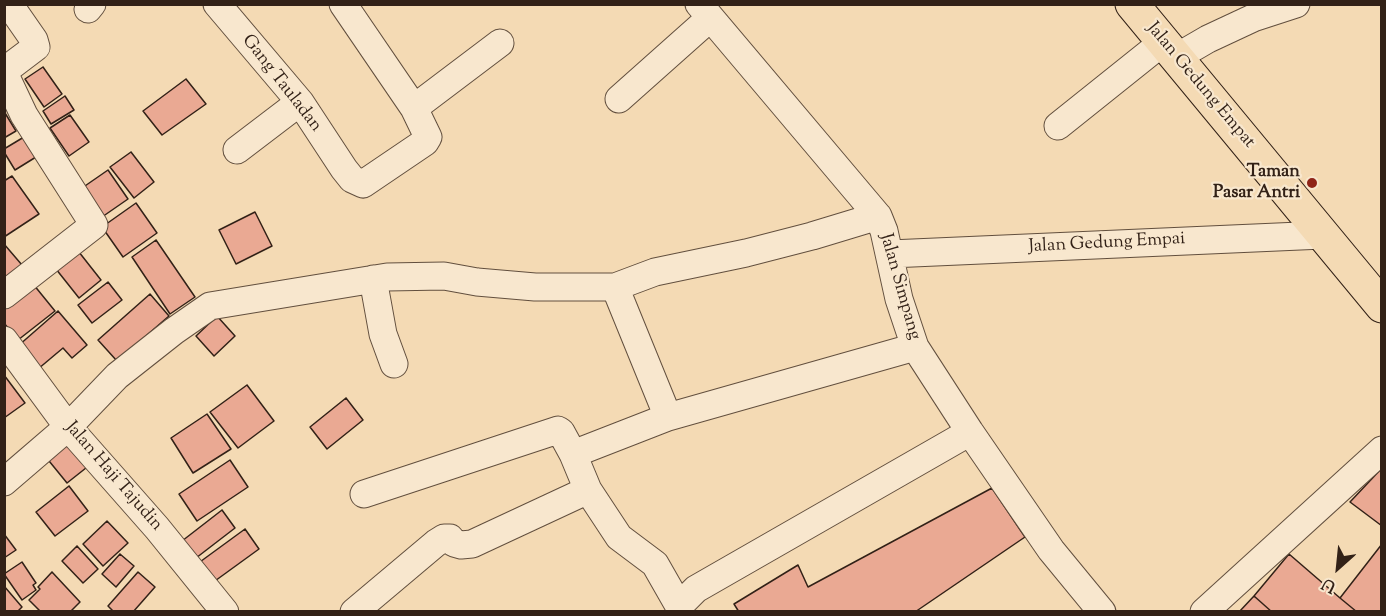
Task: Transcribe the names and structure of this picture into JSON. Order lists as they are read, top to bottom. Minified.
{"streets":{"main road":["Jalan Gedung Empat"],"street":["Gang Tauladan","Jalan Gedung Empai","Jalan Simpang","Jalan Haji Tajudin"]},"crossings":[["Jalan Gedung Empat","Jalan Gedung Empai"],["Jalan Gedung Empai","Jalan Simpang"]],"places":["Taman Pasar Antri"],"north":"bottom left"}
